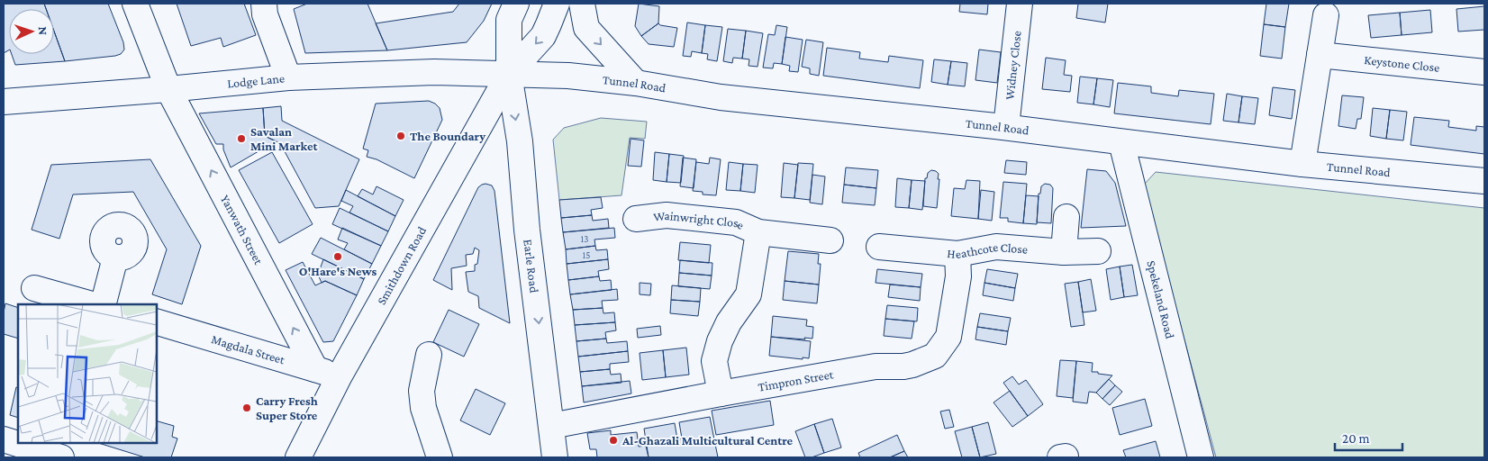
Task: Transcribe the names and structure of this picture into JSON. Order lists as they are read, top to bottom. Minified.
{"streets":{"main road":["Keystone Close","Widney Close","Lodge Lane","Tunnel Road","Wainwright Close","Yanwath Street","Heathcote Close","Smithdown Road","Earle Road","Spekeland Road","Magdala Street","Timpron Street"]},"crossings":[["Widney Close","Tunnel Road"],["Lodge Lane","Tunnel Road"],["Lodge Lane","Yanwath Street"],["Lodge Lane","Smithdown Road"],["Lodge Lane","Earle Road"],["Tunnel Road","Smithdown Road"],["Tunnel Road","Earle Road"],["Tunnel Road","Spekeland Road"],["Wainwright Close","Timpron Street"],["Yanwath Street","Magdala Street"],["Heathcote Close","Timpron Street"],["Smithdown Road","Earle Road"],["Smithdown Road","Magdala Street"],["Earle Road","Timpron Street"]],"one_way":["Yanwath Street","Earle Road"],"places":["The Boundary","Savalan Mini Market","O'Hare's News","Carry Fresh Super Store","Al-Ghazali Multicultural Centre"],"house_numbers":["13","15"],"scale_bar":"20 m","north":"right"}
